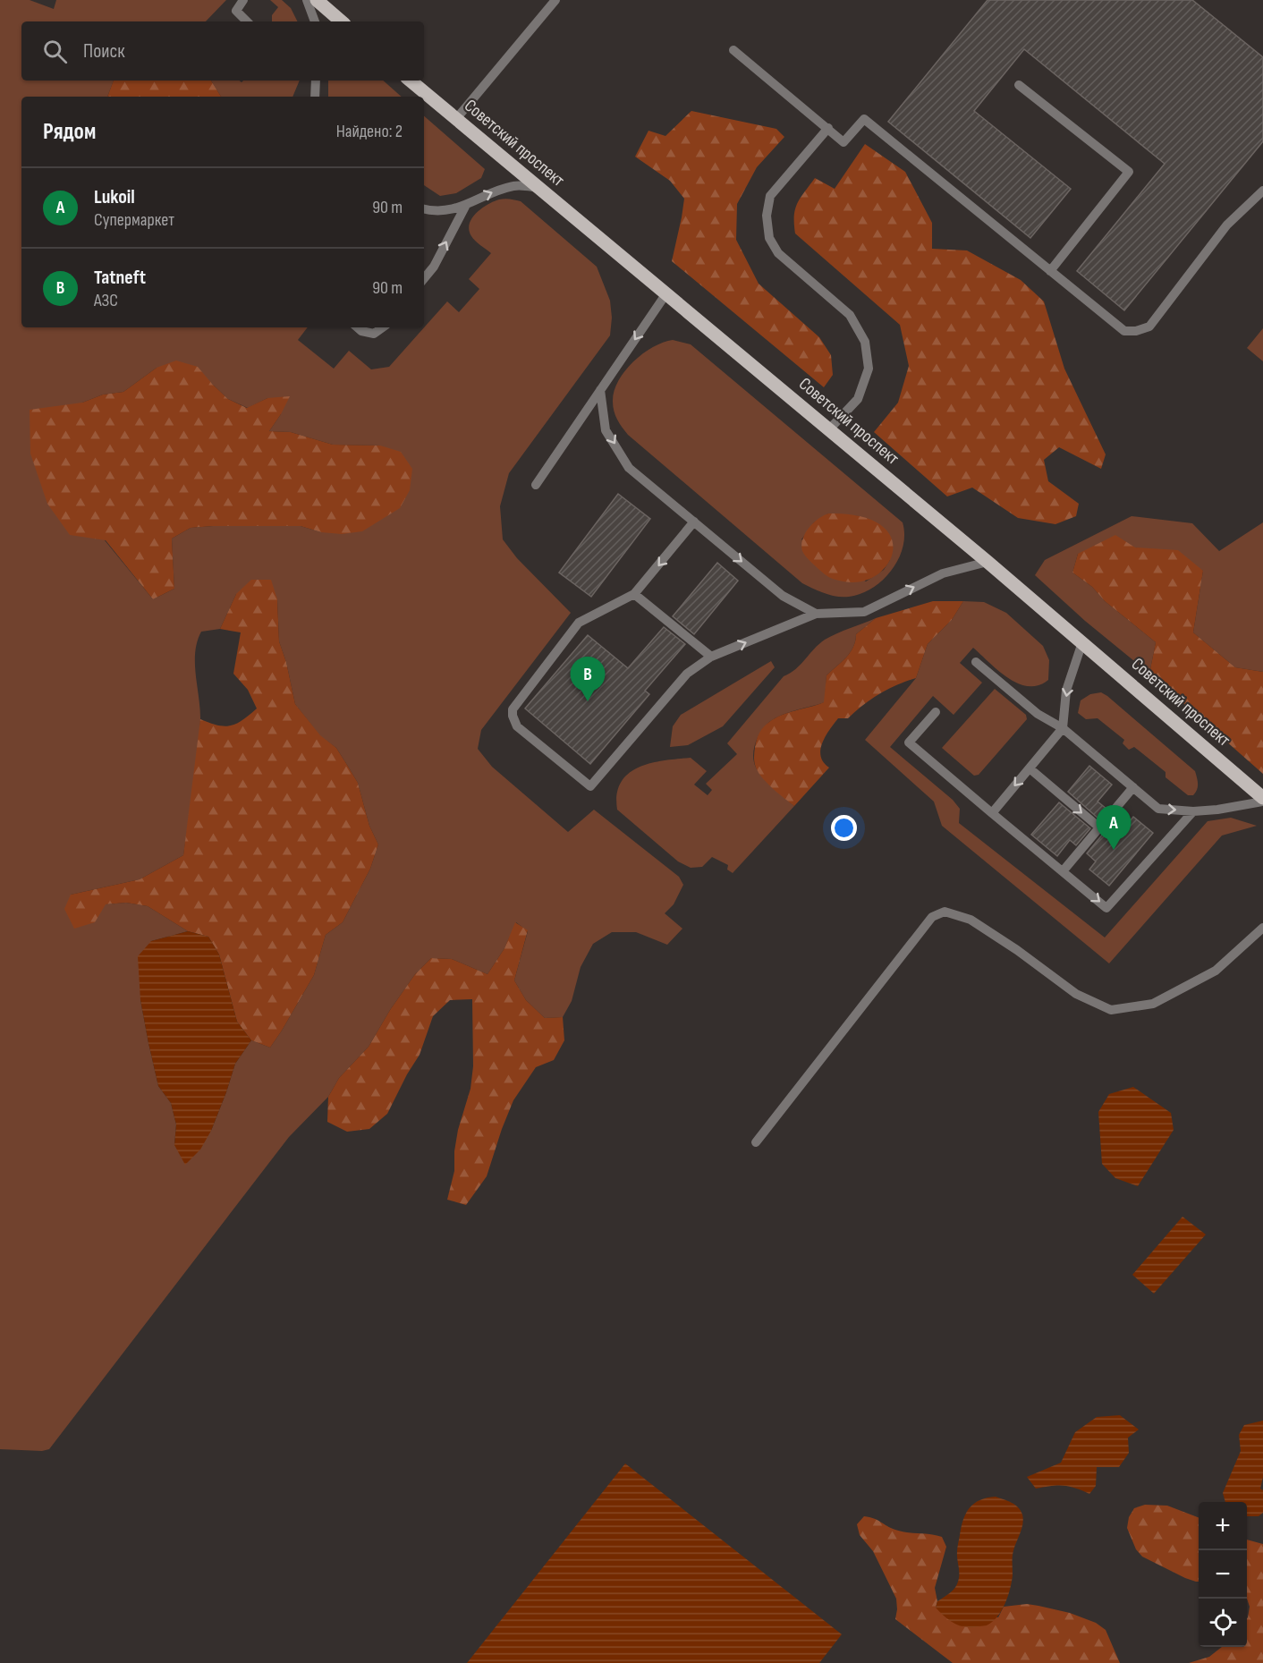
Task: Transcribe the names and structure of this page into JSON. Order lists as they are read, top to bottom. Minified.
{"streets":{"main road":["Советский проспект"]},"page":{"search":"Поиск","heading":["Рядом","Найдено: 2"],"list":[{"mark":"A","name":"Lukoil","note":"Супермаркет","value":"90 m"},{"mark":"B","name":"Tatneft","note":"АЗС","value":"90 m"}],"pins":["B","A"],"map_buttons":["+","−"]}}
